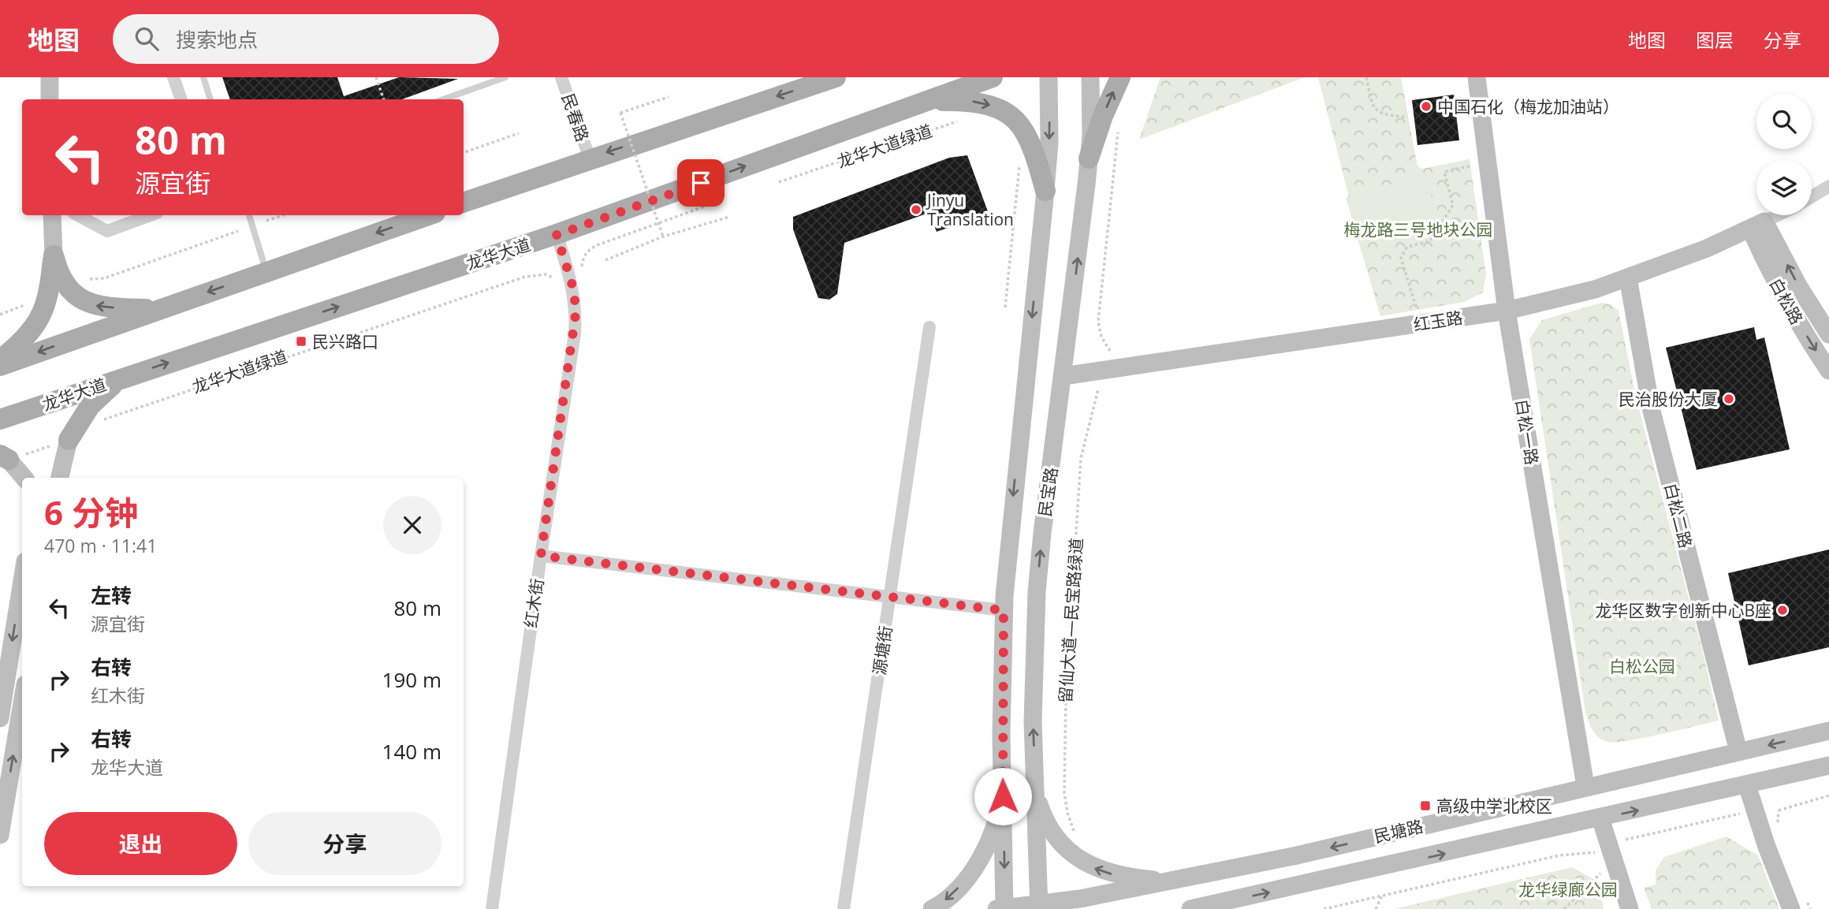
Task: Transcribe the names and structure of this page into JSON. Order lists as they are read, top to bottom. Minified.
{"streets":{"main road":["龙华大道","白松路","红玉路","白松一路","民宝路","白松二路","民塘路"],"street":["民春路","红木街","源塘街"],"path":["龙华大道绿道","留仙大道—民宝路绿道"]},"crossings":[["龙华大道","红木街"],["白松路","红玉路"],["红玉路","白松一路"],["红玉路","民宝路"],["红玉路","白松二路"],["白松一路","民塘路"],["民宝路","民塘路"],["白松二路","民塘路"]],"parks":["梅龙路三号地块公园","白松公园","龙华绿廊公园"],"places":{"other":["中国石化（梅龙加油站）","Jinyu Translation","民治股份大厦","龙华区数字创新中心B座"],"transit":["民兴路口","高级中学北校区"]},"page":{"header":"地图","search":"搜索地点","nav":["地图","图层","分享"],"turn":["80 m","源宜街"],"heading":["6 分钟","470 m · 11:41"],"list":[{"name":"左转","note":"源宜街","value":"80 m"},{"name":"右转","note":"红木街","value":"190 m"},{"name":"右转","note":"龙华大道","value":"140 m"}],"buttons":["退出","分享"]}}
